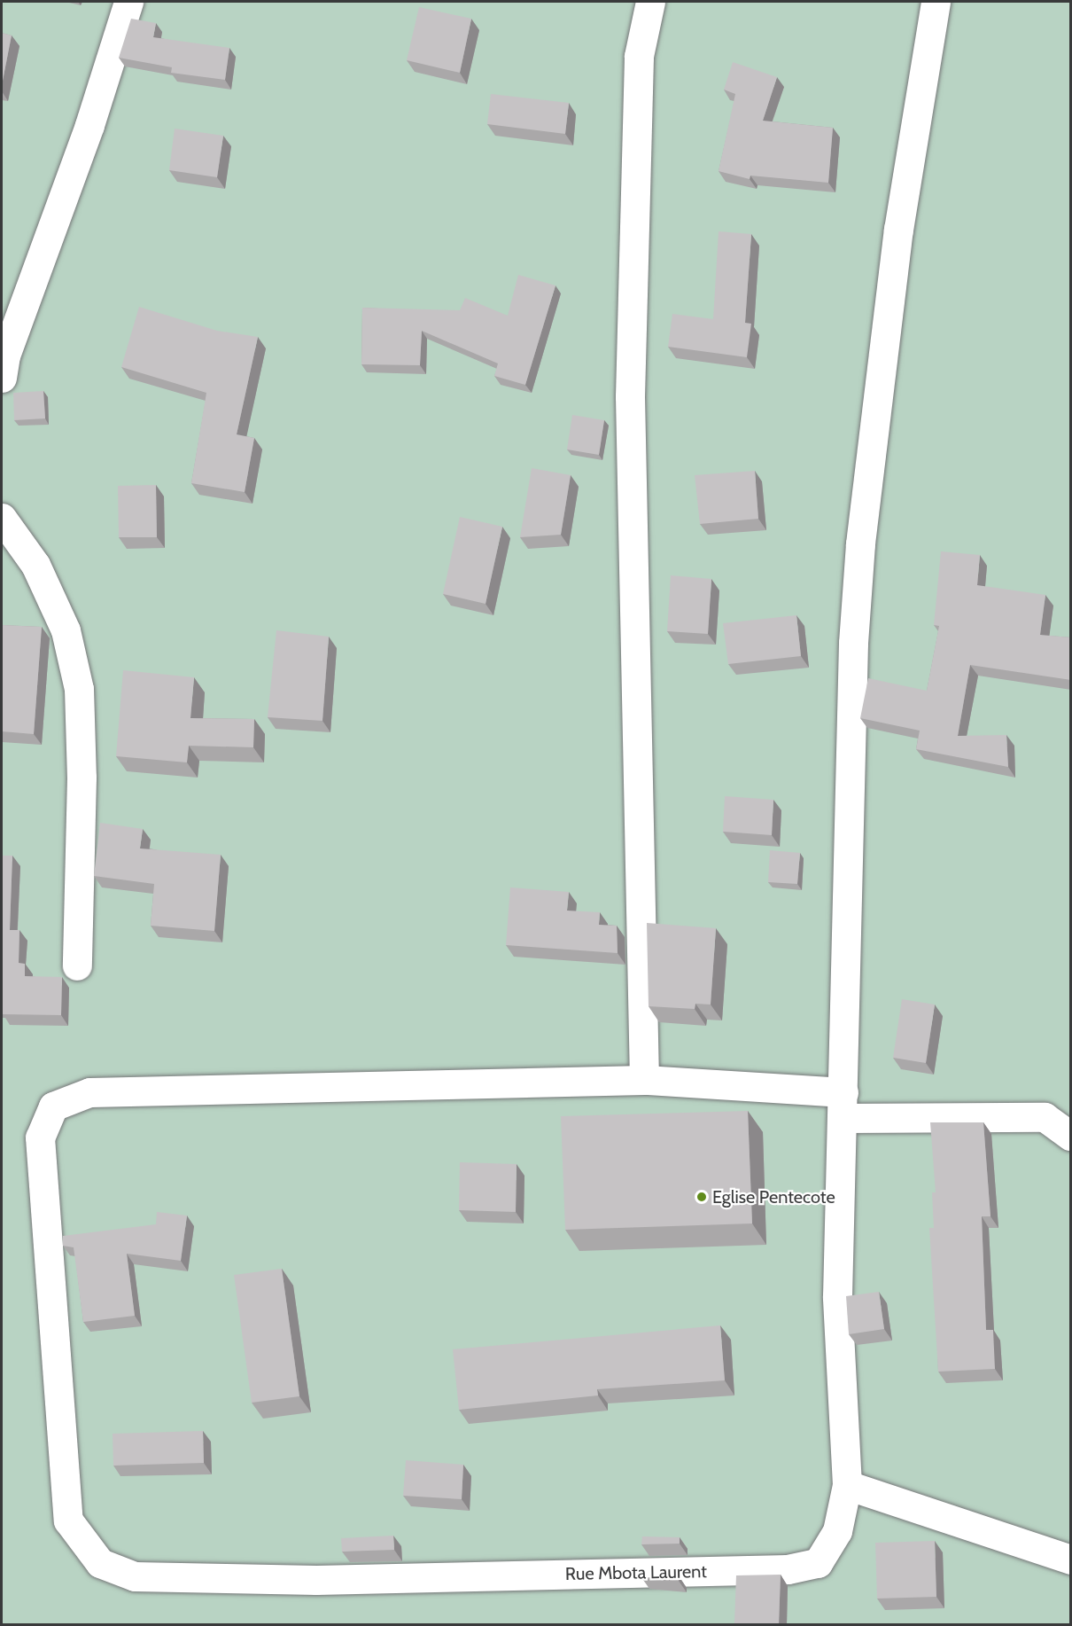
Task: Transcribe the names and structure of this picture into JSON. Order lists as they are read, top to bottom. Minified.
{"streets":{"street":["Rue Mbota Laurent"]},"places":["Eglise Pentecote"]}
